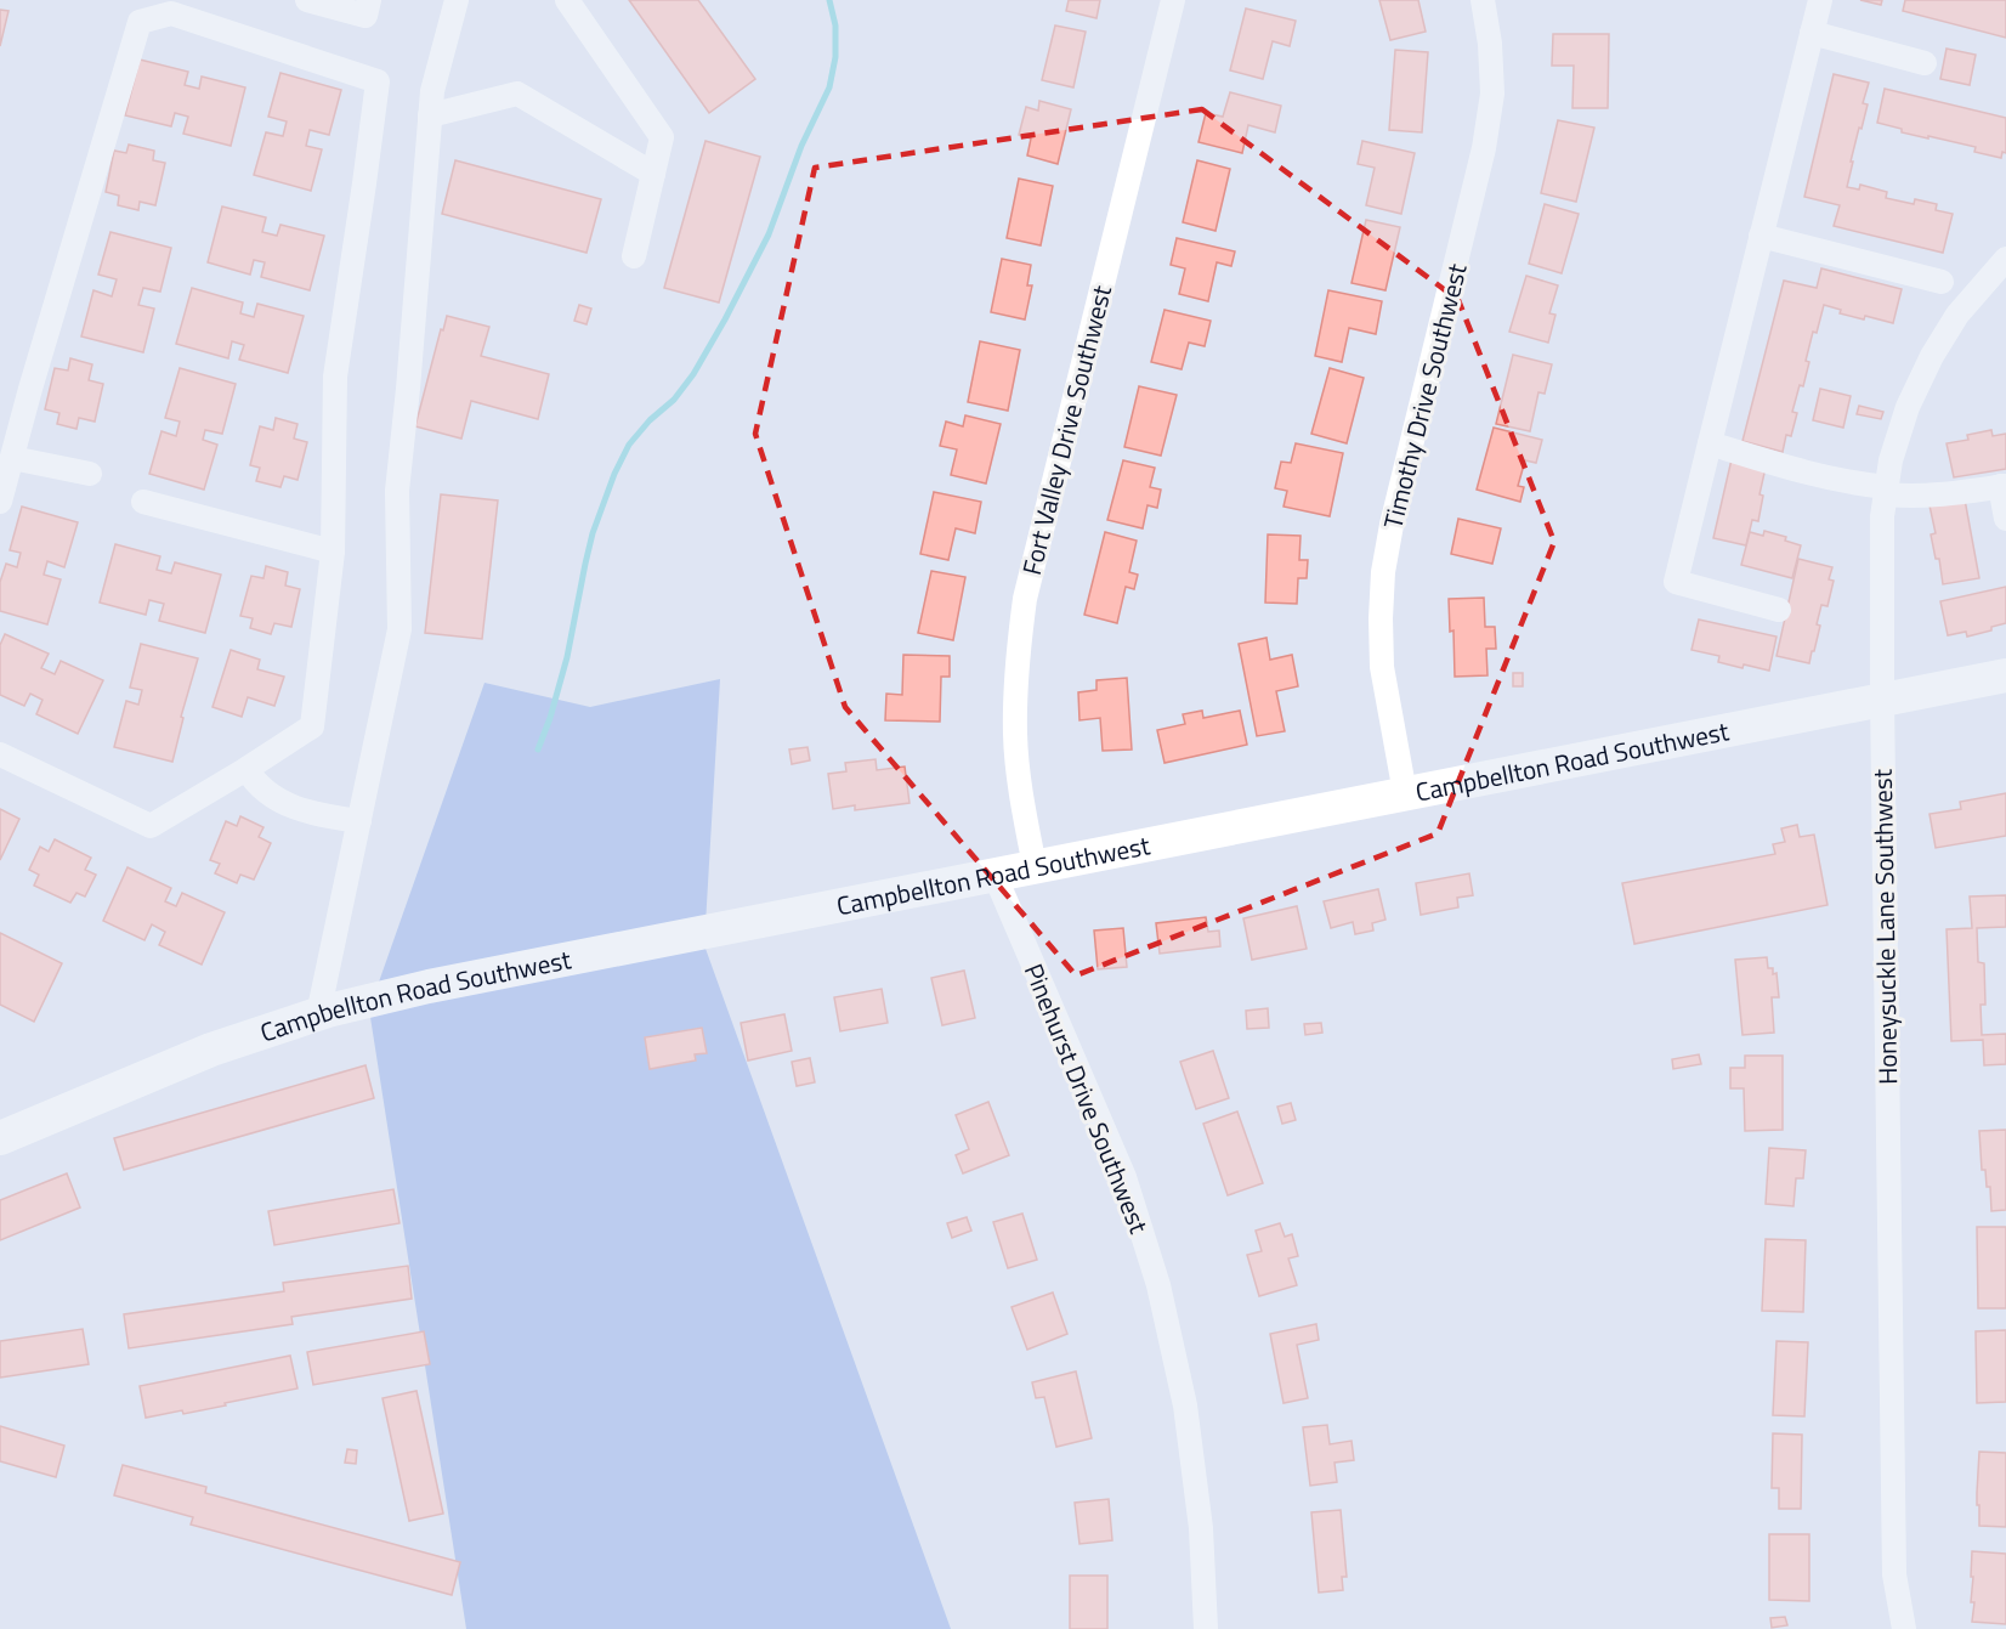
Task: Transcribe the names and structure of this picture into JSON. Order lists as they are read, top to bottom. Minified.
{"streets":{"main road":["Campbellton Road Southwest"],"street":["Timothy Drive Southwest","Fort Valley Drive Southwest","Honeysuckle Lane Southwest","Pinehurst Drive Southwest"]},"crossings":[["Timothy Drive Southwest","Campbellton Road Southwest"],["Fort Valley Drive Southwest","Campbellton Road Southwest"],["Campbellton Road Southwest","Honeysuckle Lane Southwest"],["Campbellton Road Southwest","Pinehurst Drive Southwest"]]}
